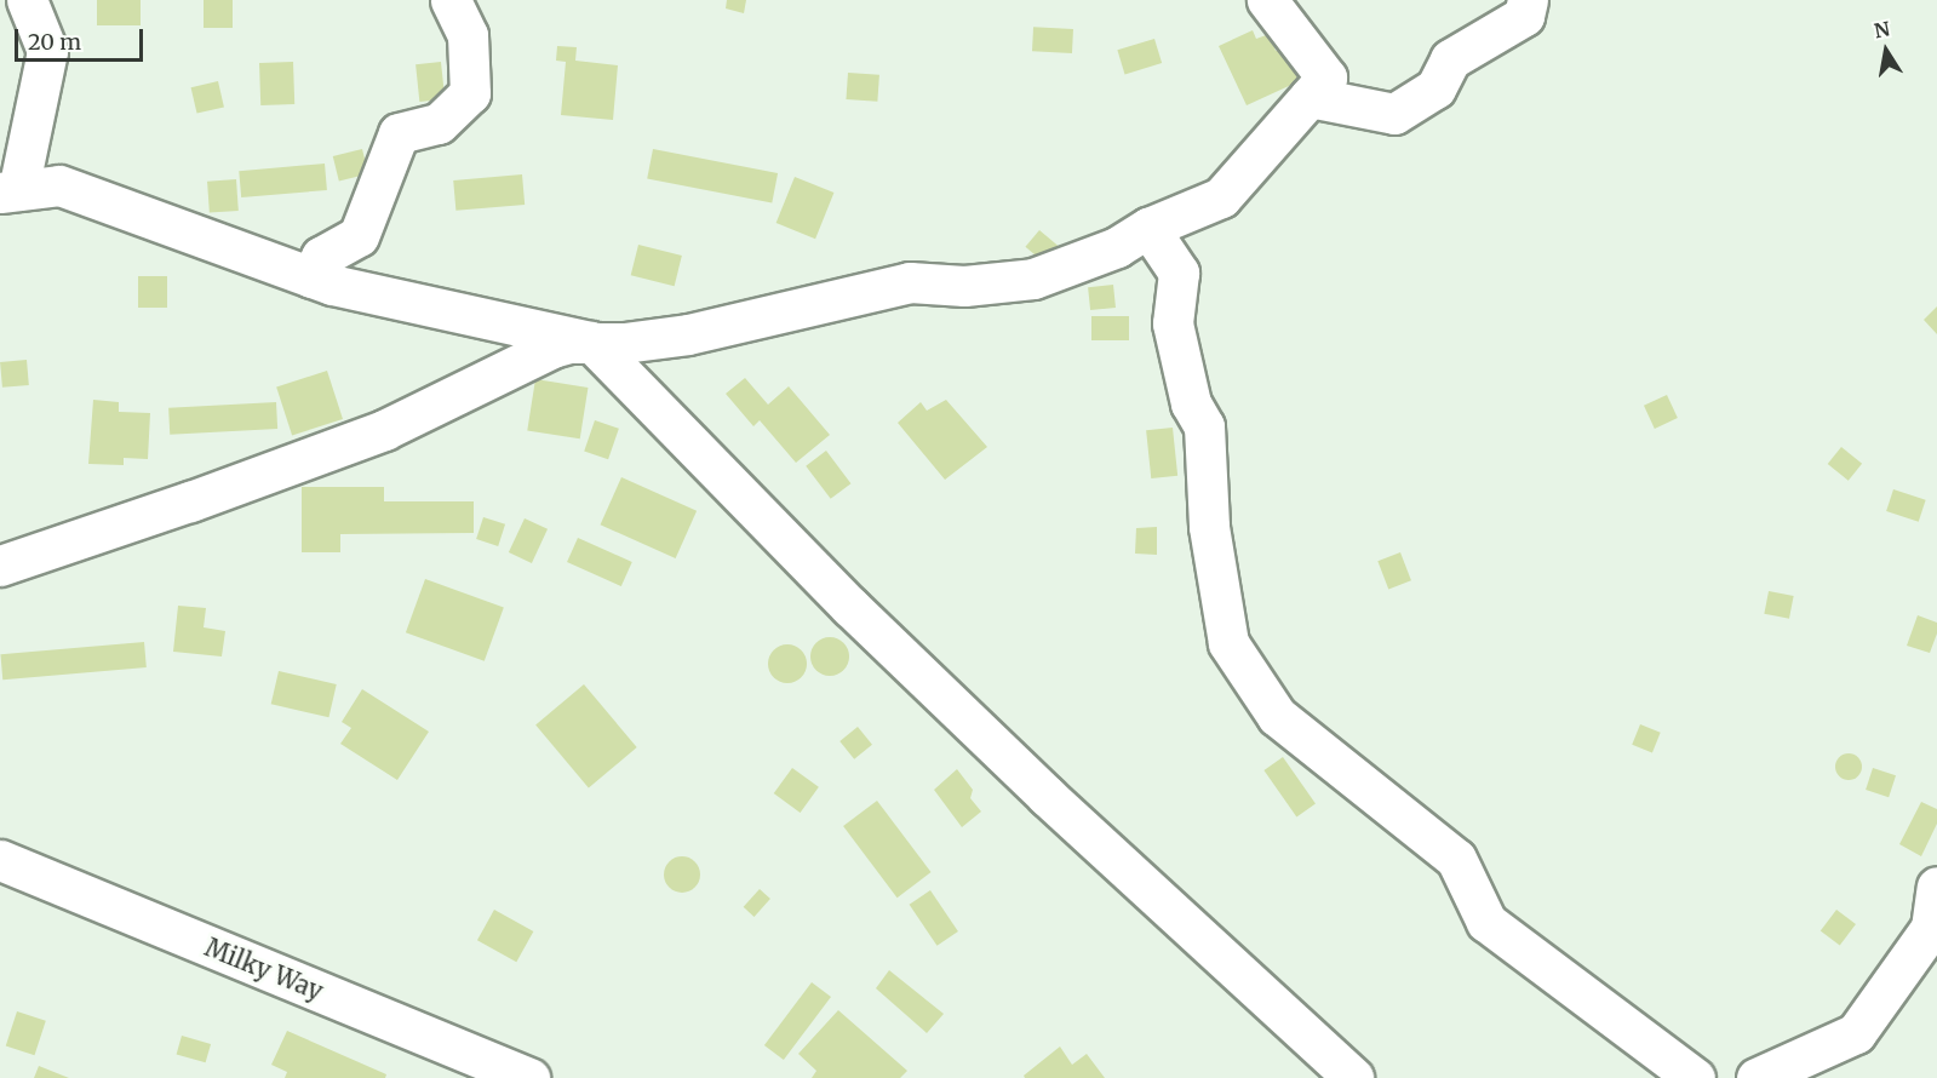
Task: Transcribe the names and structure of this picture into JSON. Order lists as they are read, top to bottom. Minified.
{"streets":{"street":["Milky Way"]},"scale_bar":"20 m","north":"top"}
